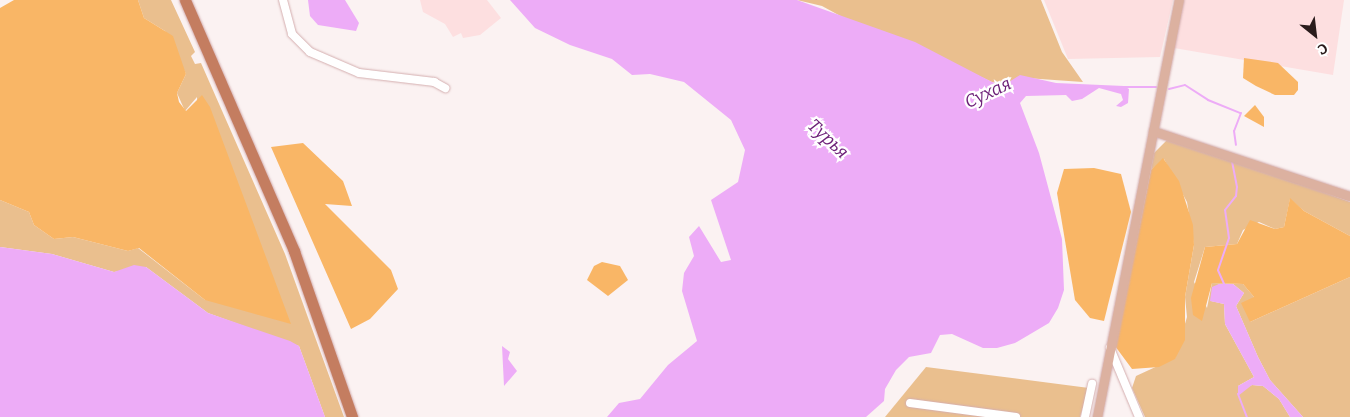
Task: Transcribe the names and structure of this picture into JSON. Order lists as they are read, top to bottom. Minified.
{"water":["Сухая","Турья"],"north":"bottom right"}
